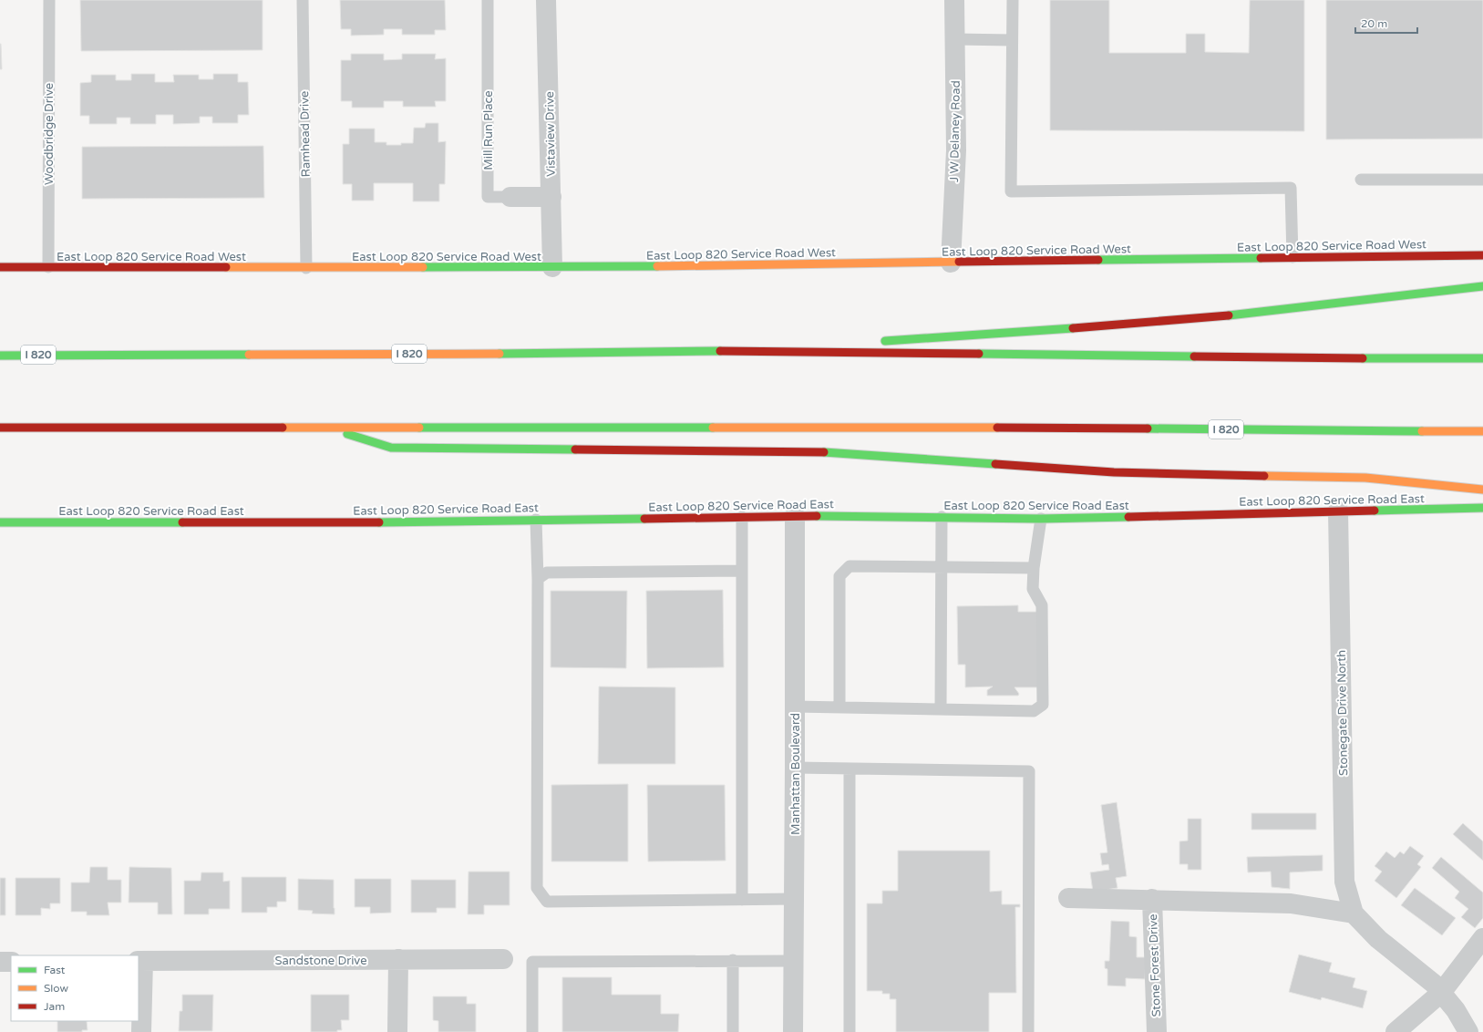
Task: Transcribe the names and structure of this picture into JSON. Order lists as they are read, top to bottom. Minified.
{"streets":{"main road":["East Loop 820 Service Road West","I 820","East Loop 820 Service Road East"],"street":["Mill Run Place","J W Delaney Road","Vistaview Drive","Stonegate Drive North","Manhattan Boulevard","Sandstone Drive","Stone Forest Drive"],"lane":["Woodbridge Drive","Ramhead Drive"]},"crossings":[["Mill Run Place","Vistaview Drive"],["J W Delaney Road","East Loop 820 Service Road West"],["Woodbridge Drive","East Loop 820 Service Road West"],["Ramhead Drive","East Loop 820 Service Road West"],["Vistaview Drive","East Loop 820 Service Road West"],["East Loop 820 Service Road East","Stonegate Drive North"],["East Loop 820 Service Road East","Manhattan Boulevard"]],"legend":["Fast","Slow","Jam"],"scale_bar":"20 m"}
